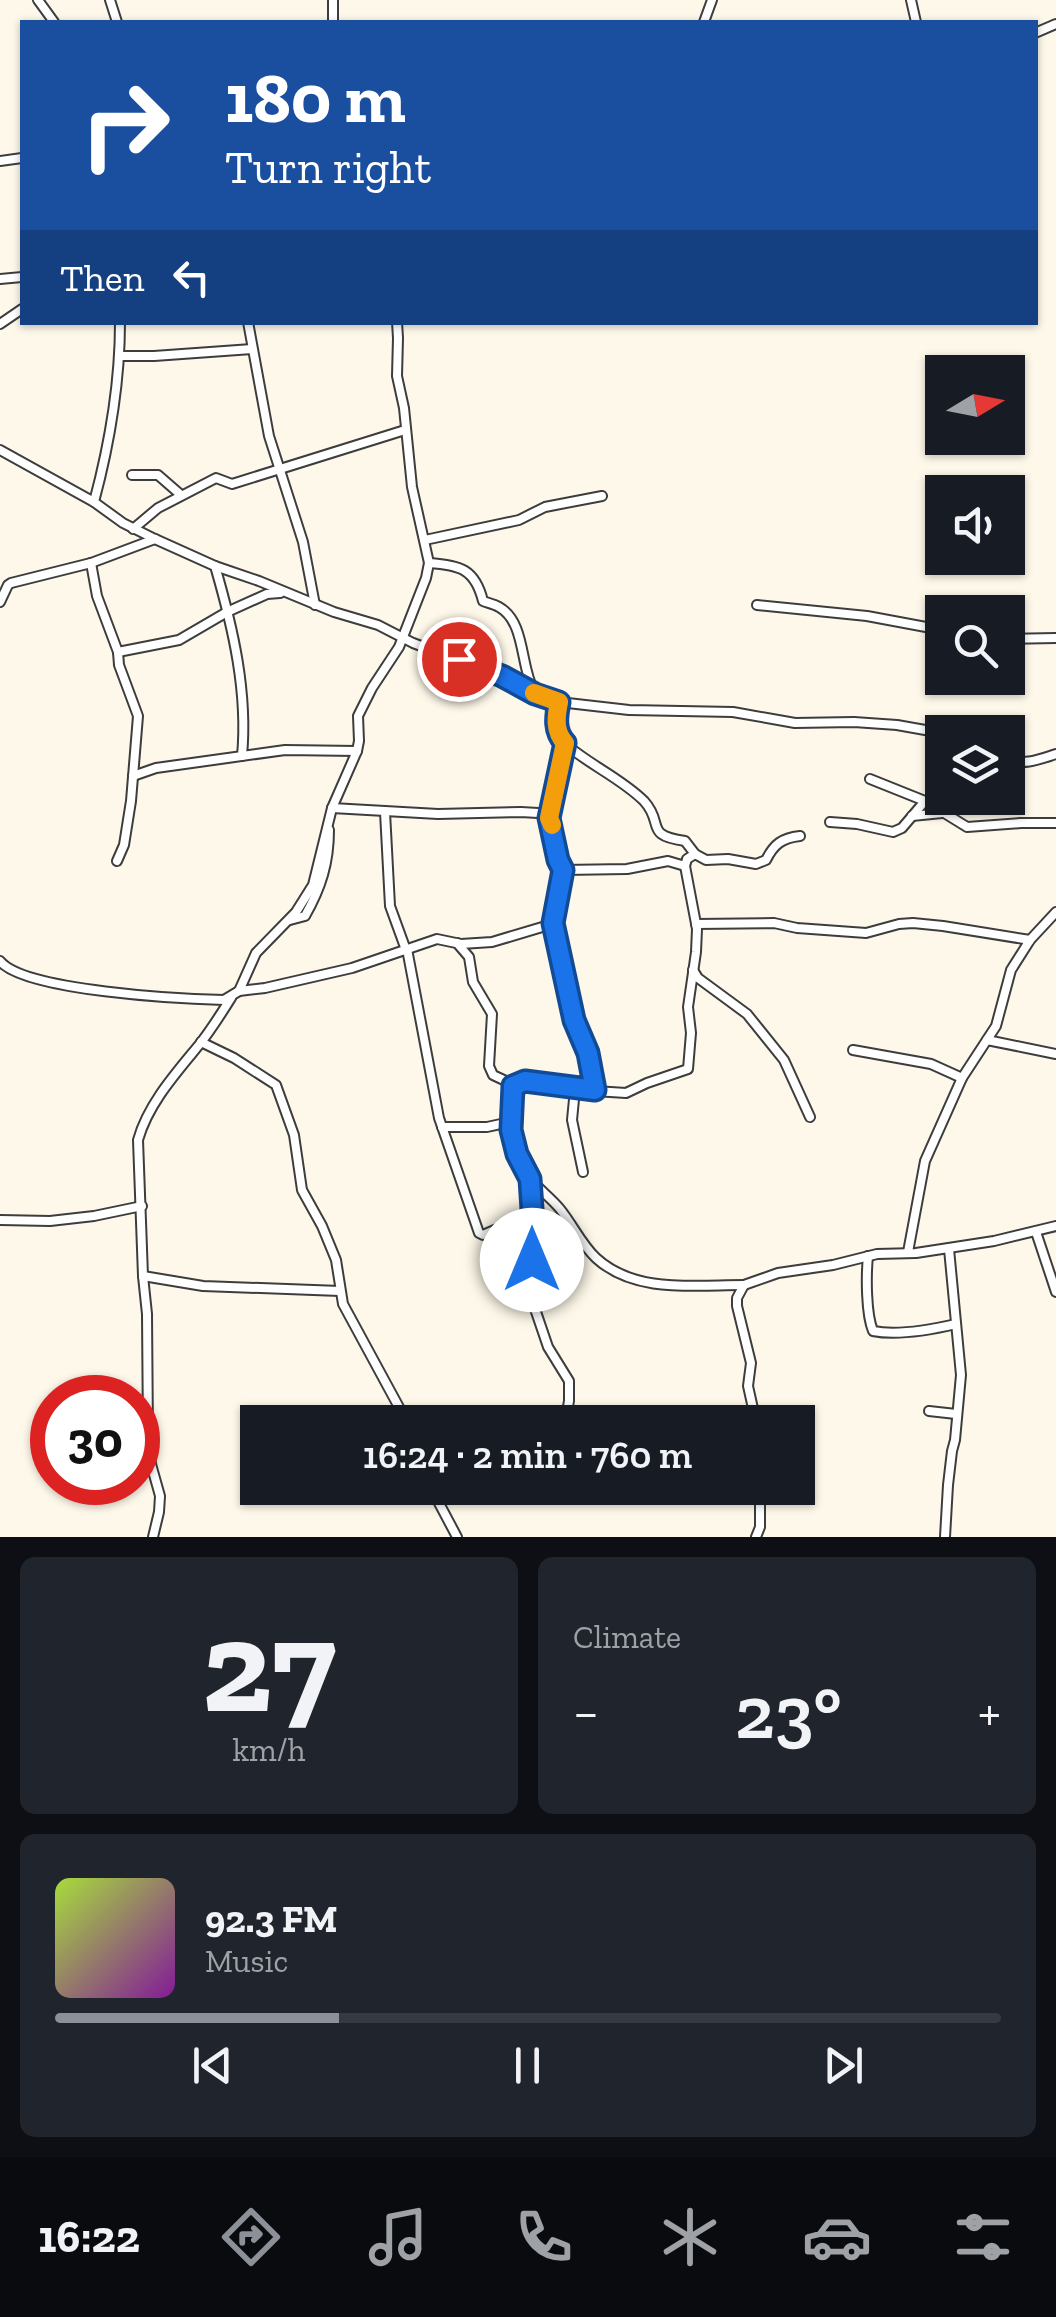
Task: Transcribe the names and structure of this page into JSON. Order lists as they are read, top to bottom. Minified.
{"north":"right","page":{"turn":["180 m","Turn right"],"then":"Then","limit":"30","trip":"16:24 · 2 min · 760 m","tile":[["27","km/h"],"Climate"],"heat":["−","23°","+"],"song":["92.3 FM","Music"],"tabs":"16:22"}}
